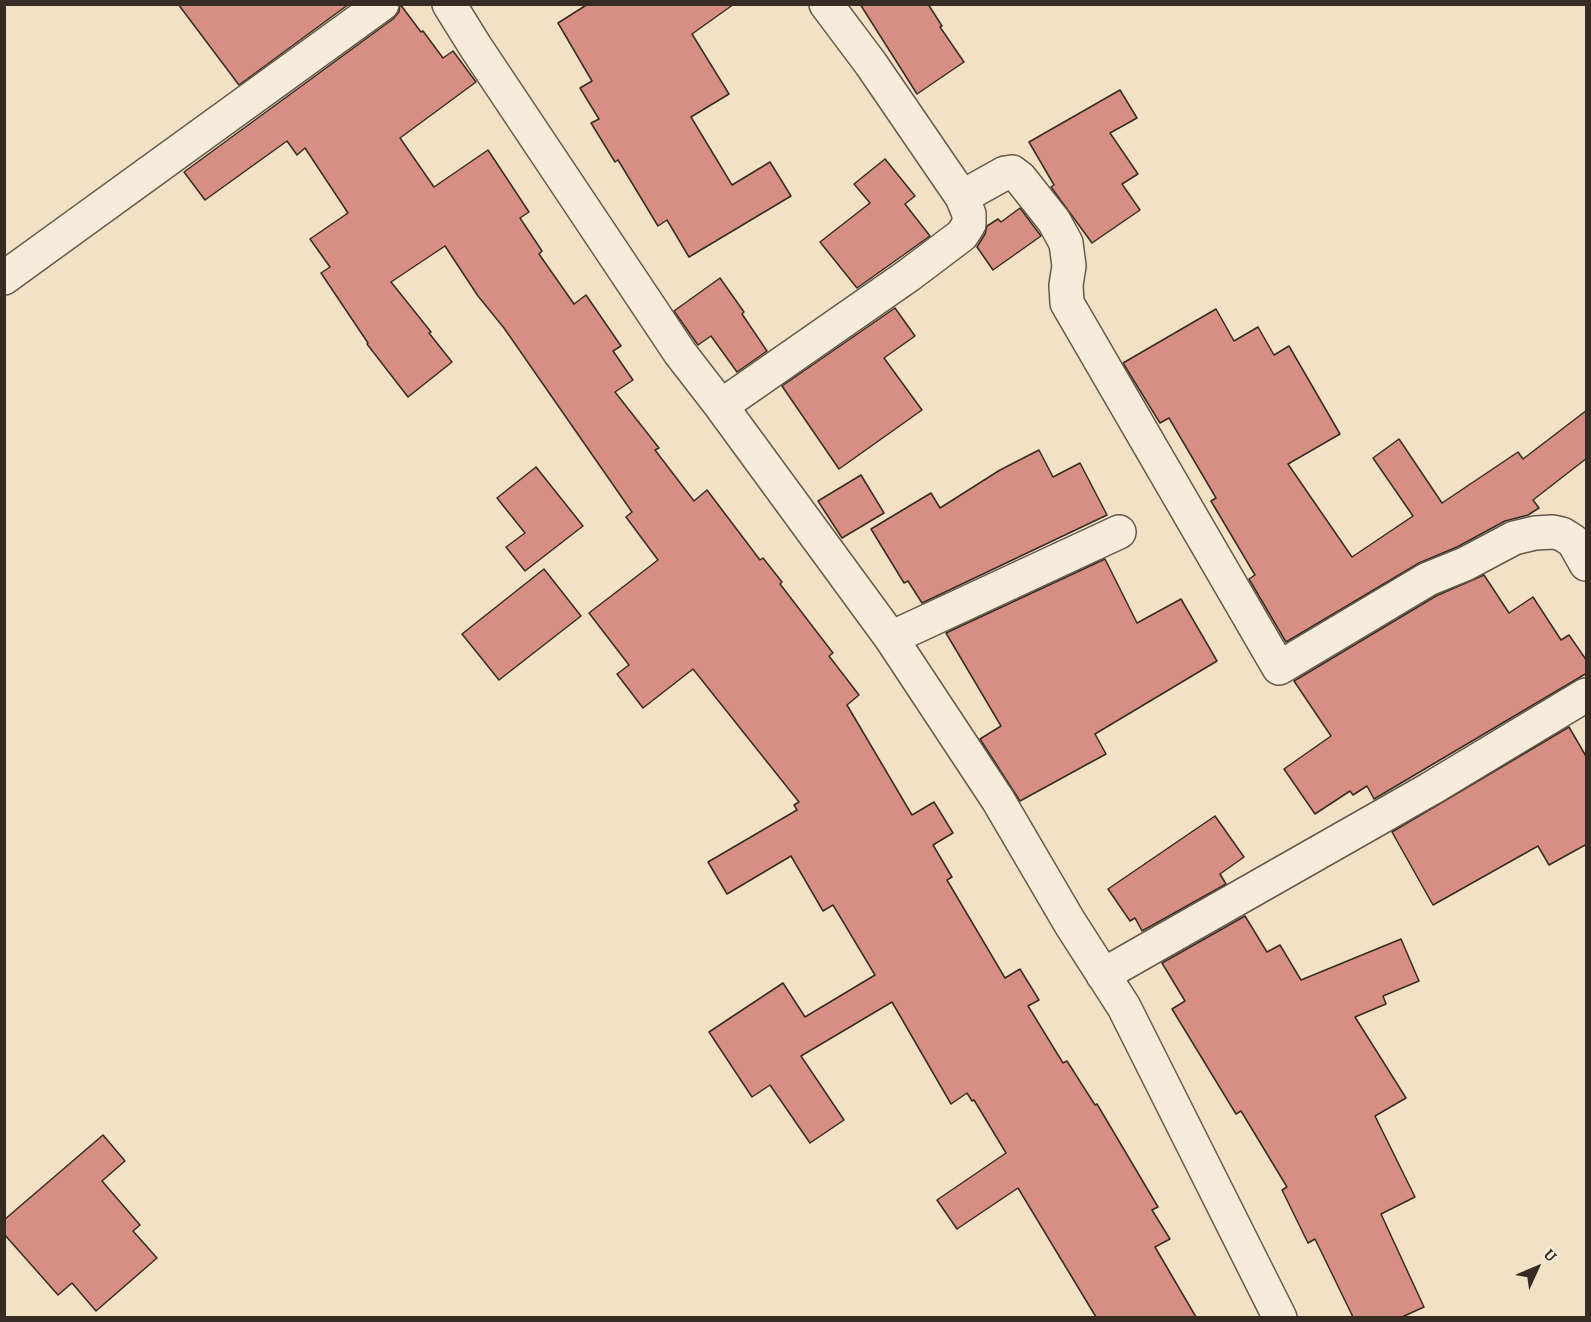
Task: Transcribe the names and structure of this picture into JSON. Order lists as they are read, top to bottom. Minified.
{"north":"top right"}
